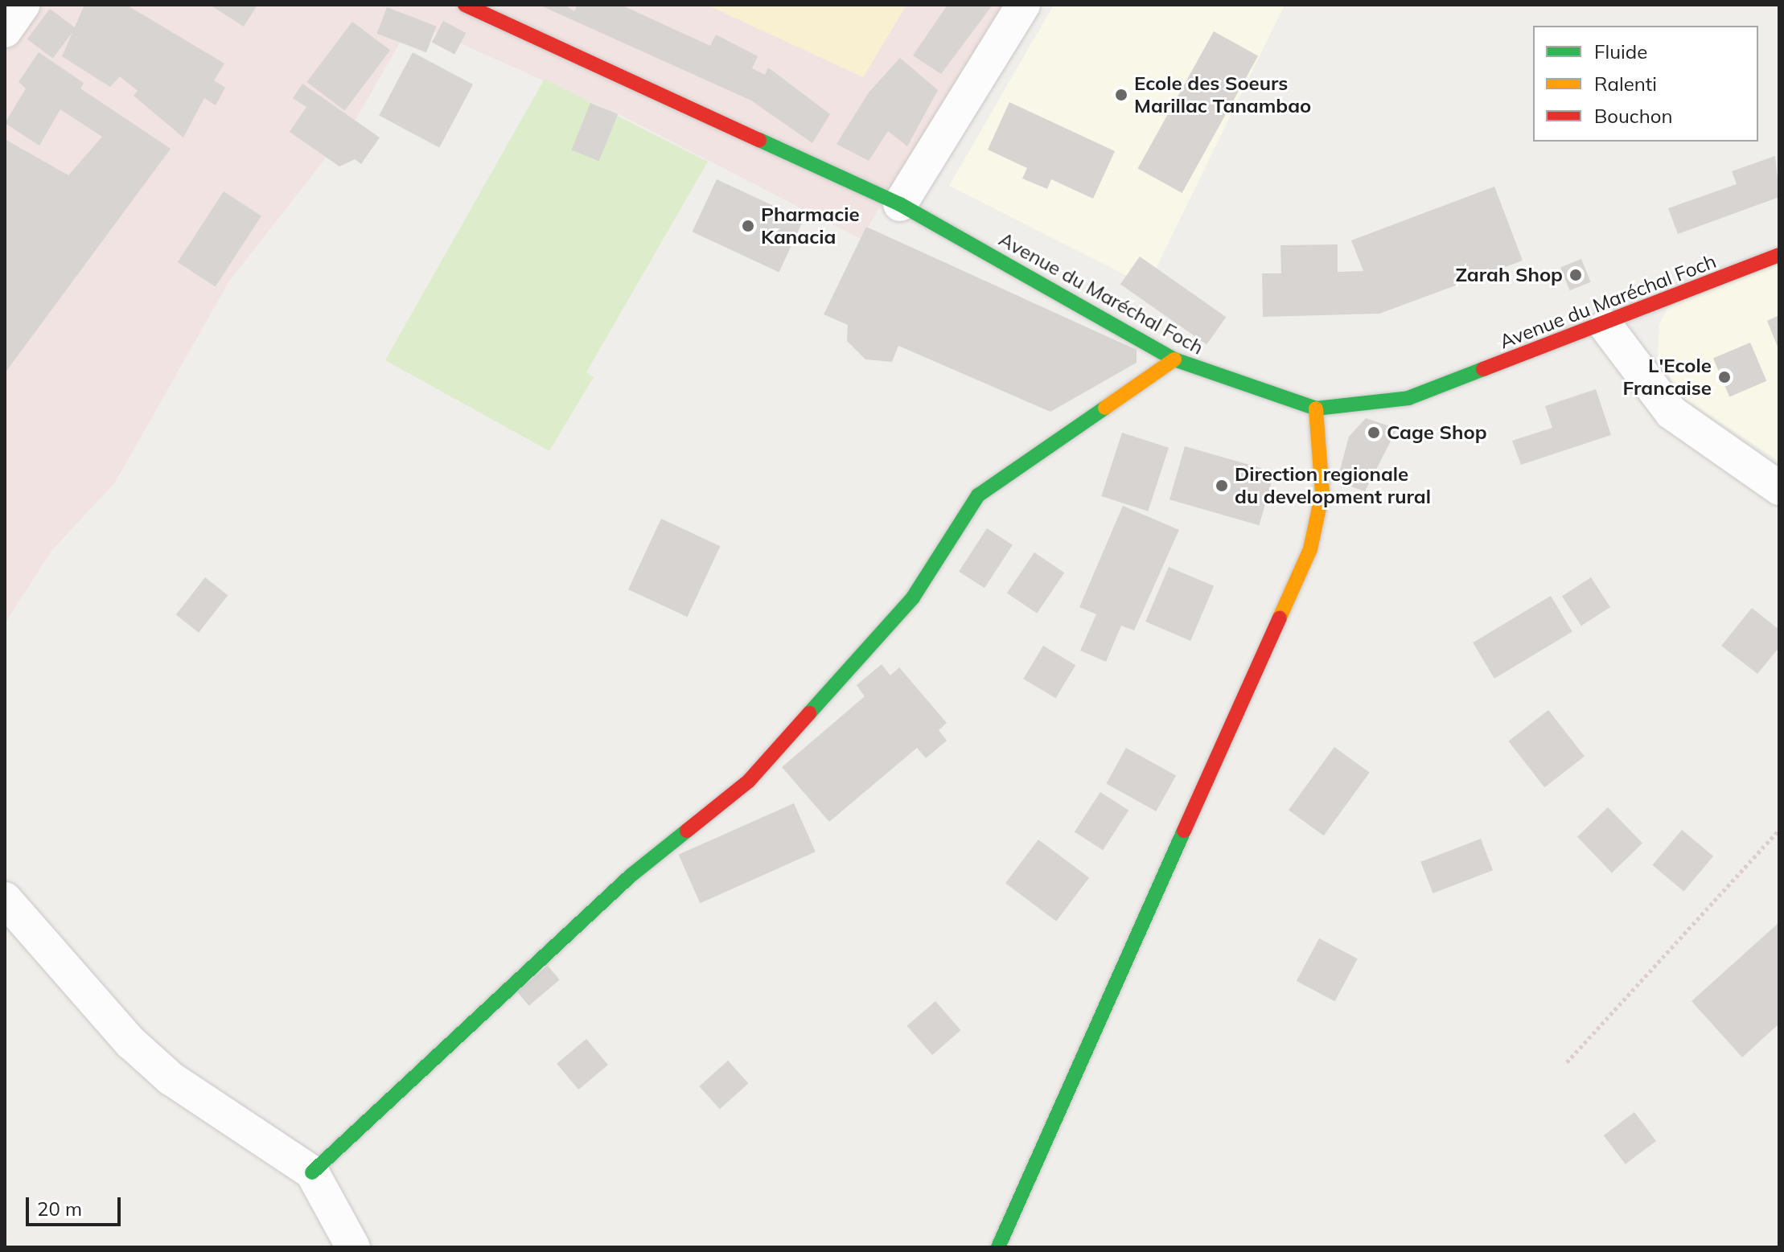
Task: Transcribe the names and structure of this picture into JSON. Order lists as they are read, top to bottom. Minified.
{"streets":{"street":["Avenue du Maréchal Foch"]},"places":["Ecole des Soeurs Marillac Tanambao","Pharmacie Kanacia","Zarah Shop","L'Ecole Francaise","Cage Shop","Direction regionale du development rural"],"legend":["Fluide","Ralenti","Bouchon"],"scale_bar":"20 m"}
